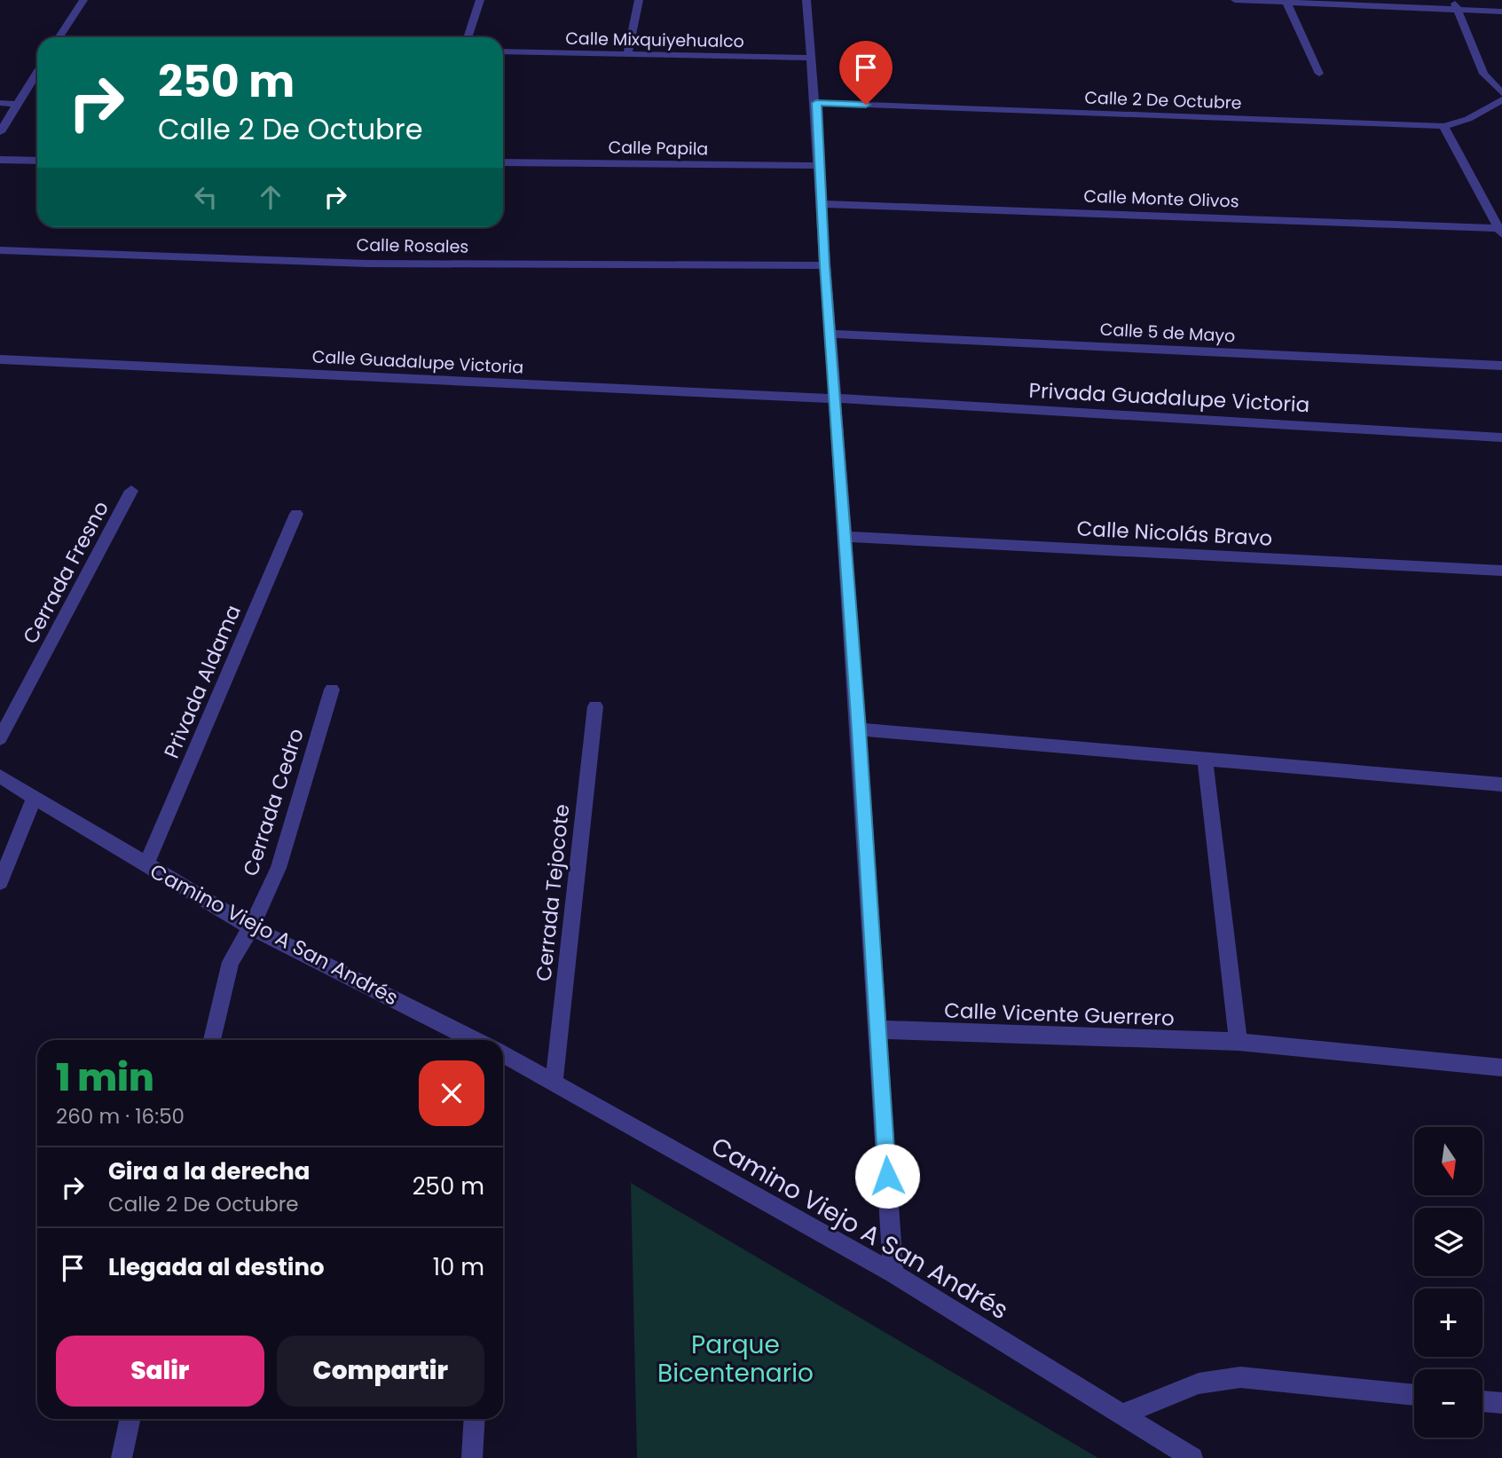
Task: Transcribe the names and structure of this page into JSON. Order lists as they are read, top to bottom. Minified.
{"streets":{"street":["Calle Mixquiyehualco","Calle 2 De Octubre","Calle Papila","Calle Monte Olivos","Calle Rosales","Calle 5 de Mayo","Calle Guadalupe Victoria","Privada Guadalupe Victoria","Calle Nicolás Bravo","Cerrada Fresno","Privada Aldama","Cerrada Cedro","Cerrada Tejocote","Camino Viejo A San Andrés","Calle Vicente Guerrero"]},"crossings":[["Calle Guadalupe Victoria","Privada Guadalupe Victoria"],["Privada Aldama","Camino Viejo A San Andrés"],["Cerrada Cedro","Camino Viejo A San Andrés"],["Cerrada Tejocote","Camino Viejo A San Andrés"]],"parks":["Parque Bicentenario"],"north":"bottom","page":{"turn":["250 m","Calle 2 De Octubre"],"heading":["1 min","260 m · 16:50"],"map_buttons":["+","−"],"list":[{"name":"Gira a la derecha","note":"Calle 2 De Octubre","value":"250 m"},{"name":"Llegada al destino","value":"10 m"}],"buttons":["Salir","Compartir"]}}
